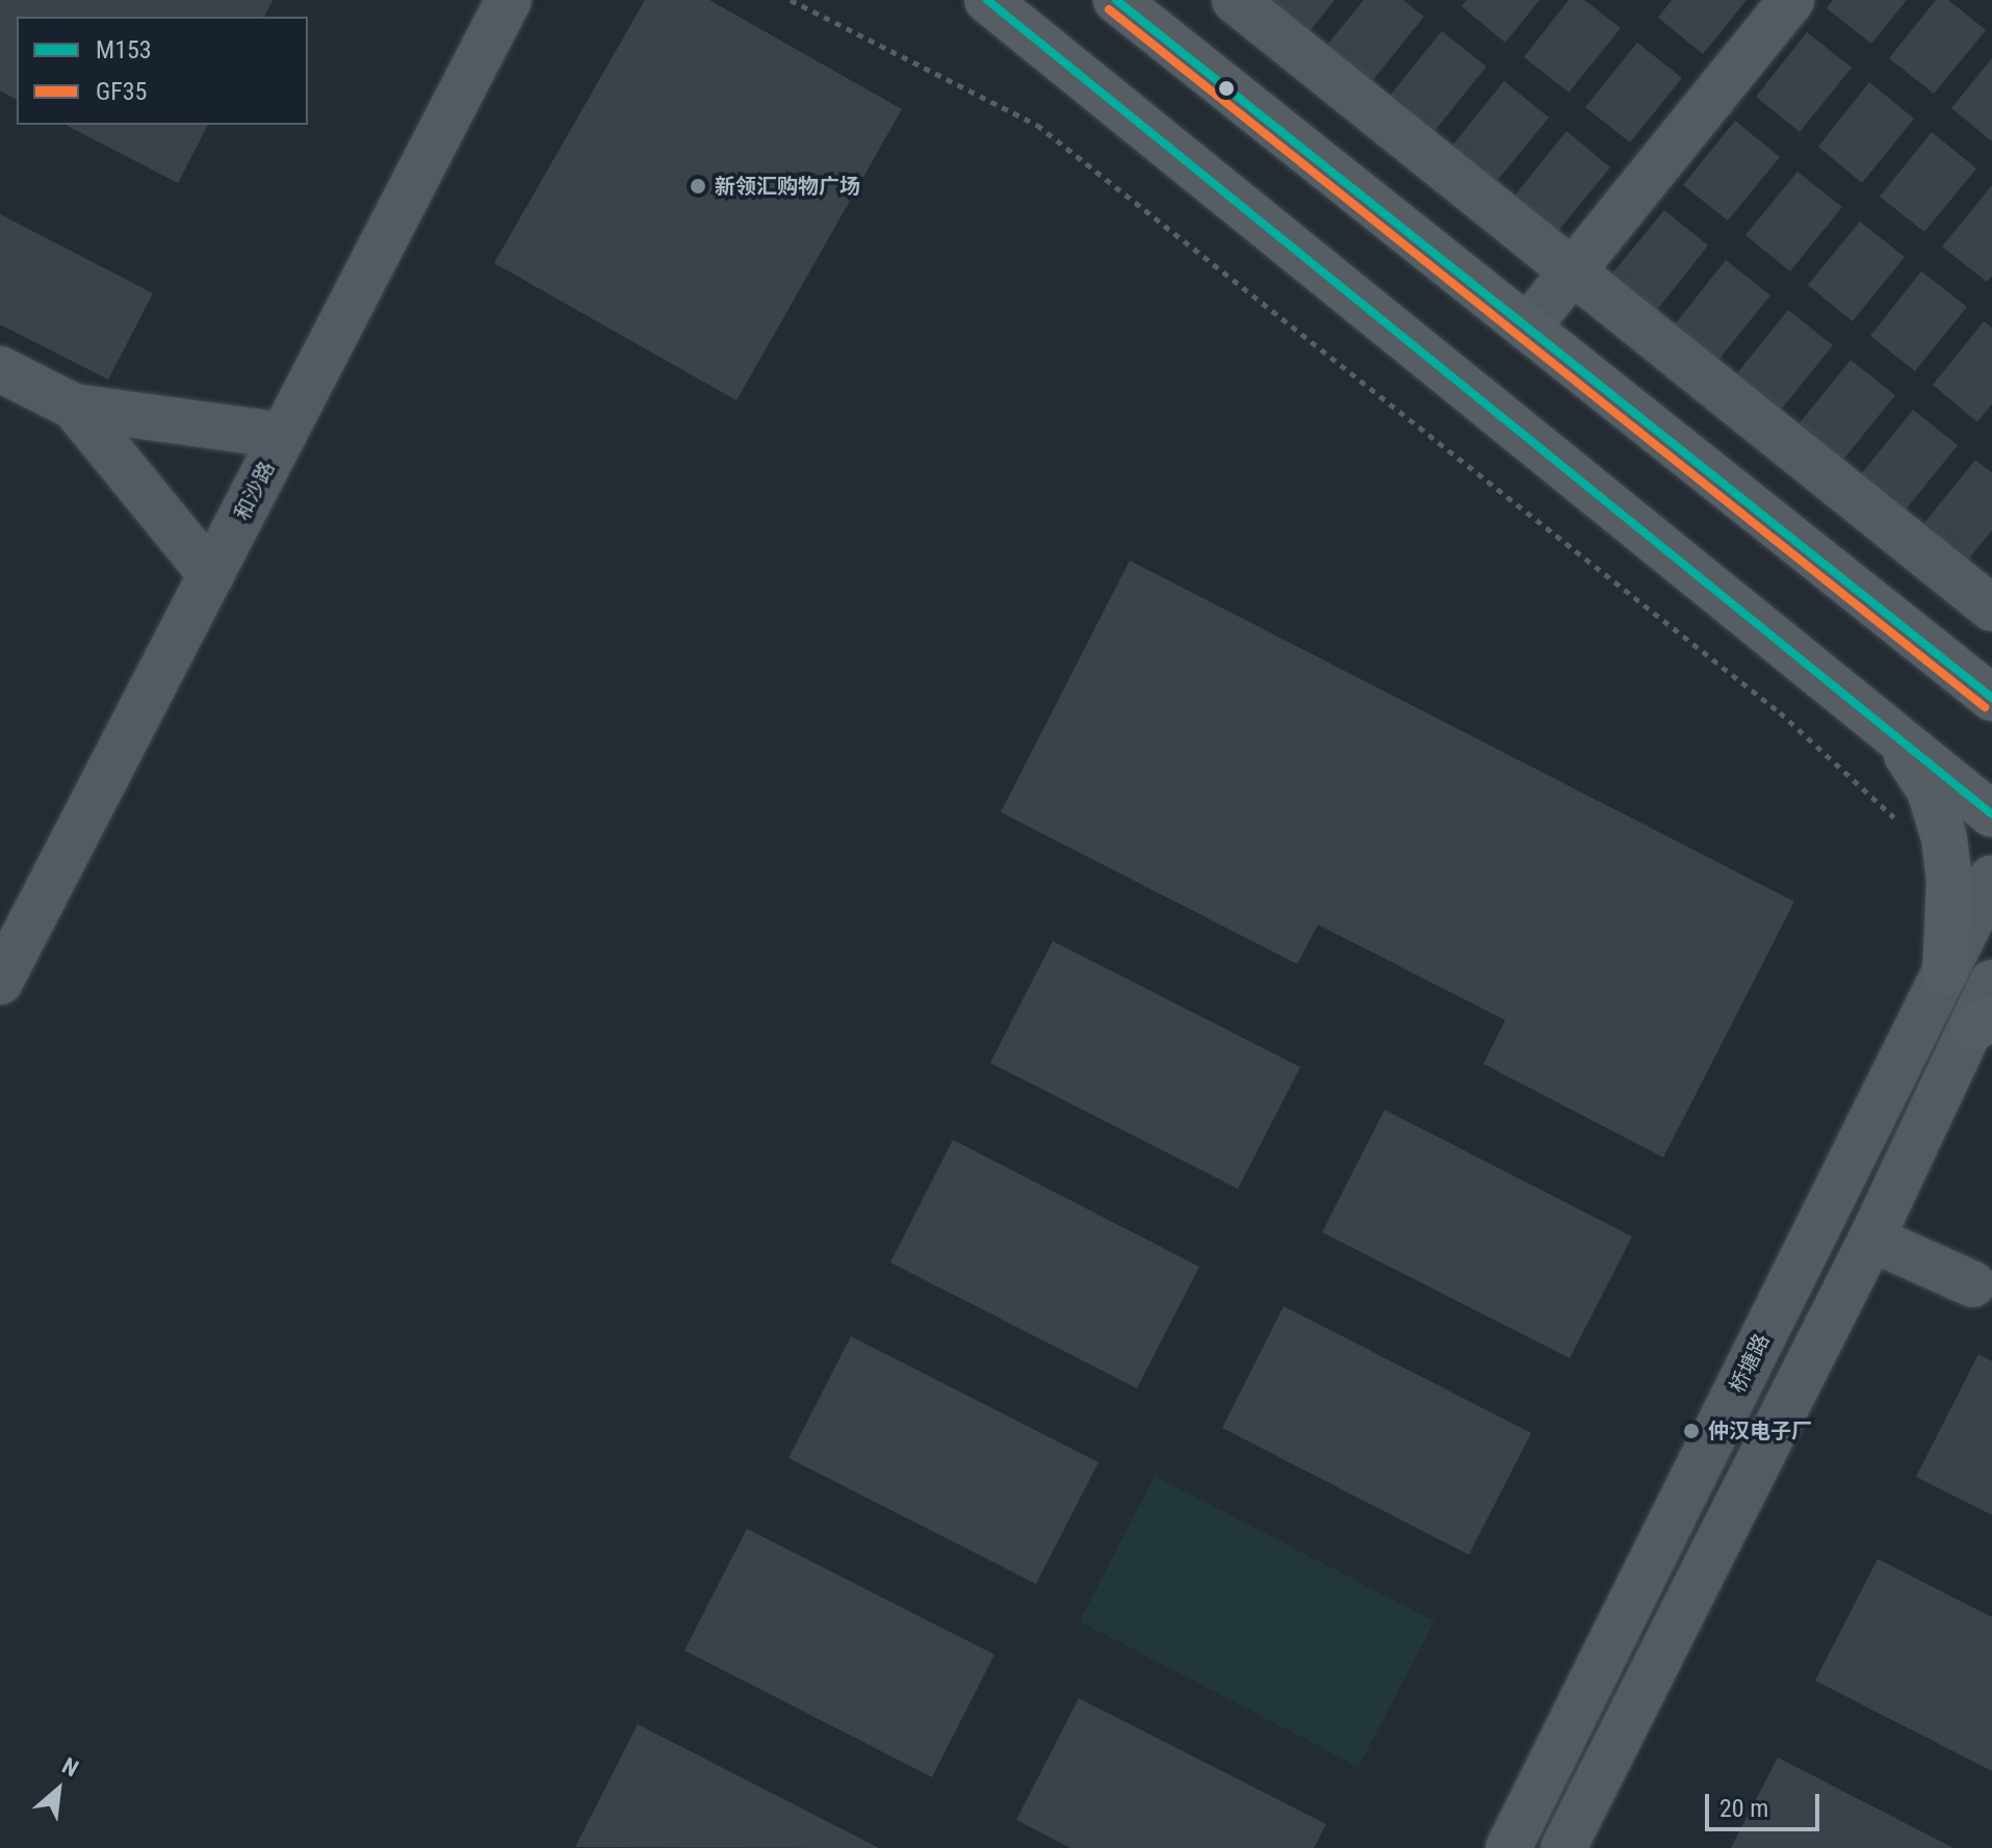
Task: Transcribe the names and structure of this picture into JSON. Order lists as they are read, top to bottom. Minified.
{"streets":{"street":["和沙路","桥塘路"]},"places":["新领汇购物广场","仲汉电子厂"],"lines":["transit line M153","transit line GF35"],"legend":["M153","GF35"],"scale_bar":"20 m","north":"top right"}
